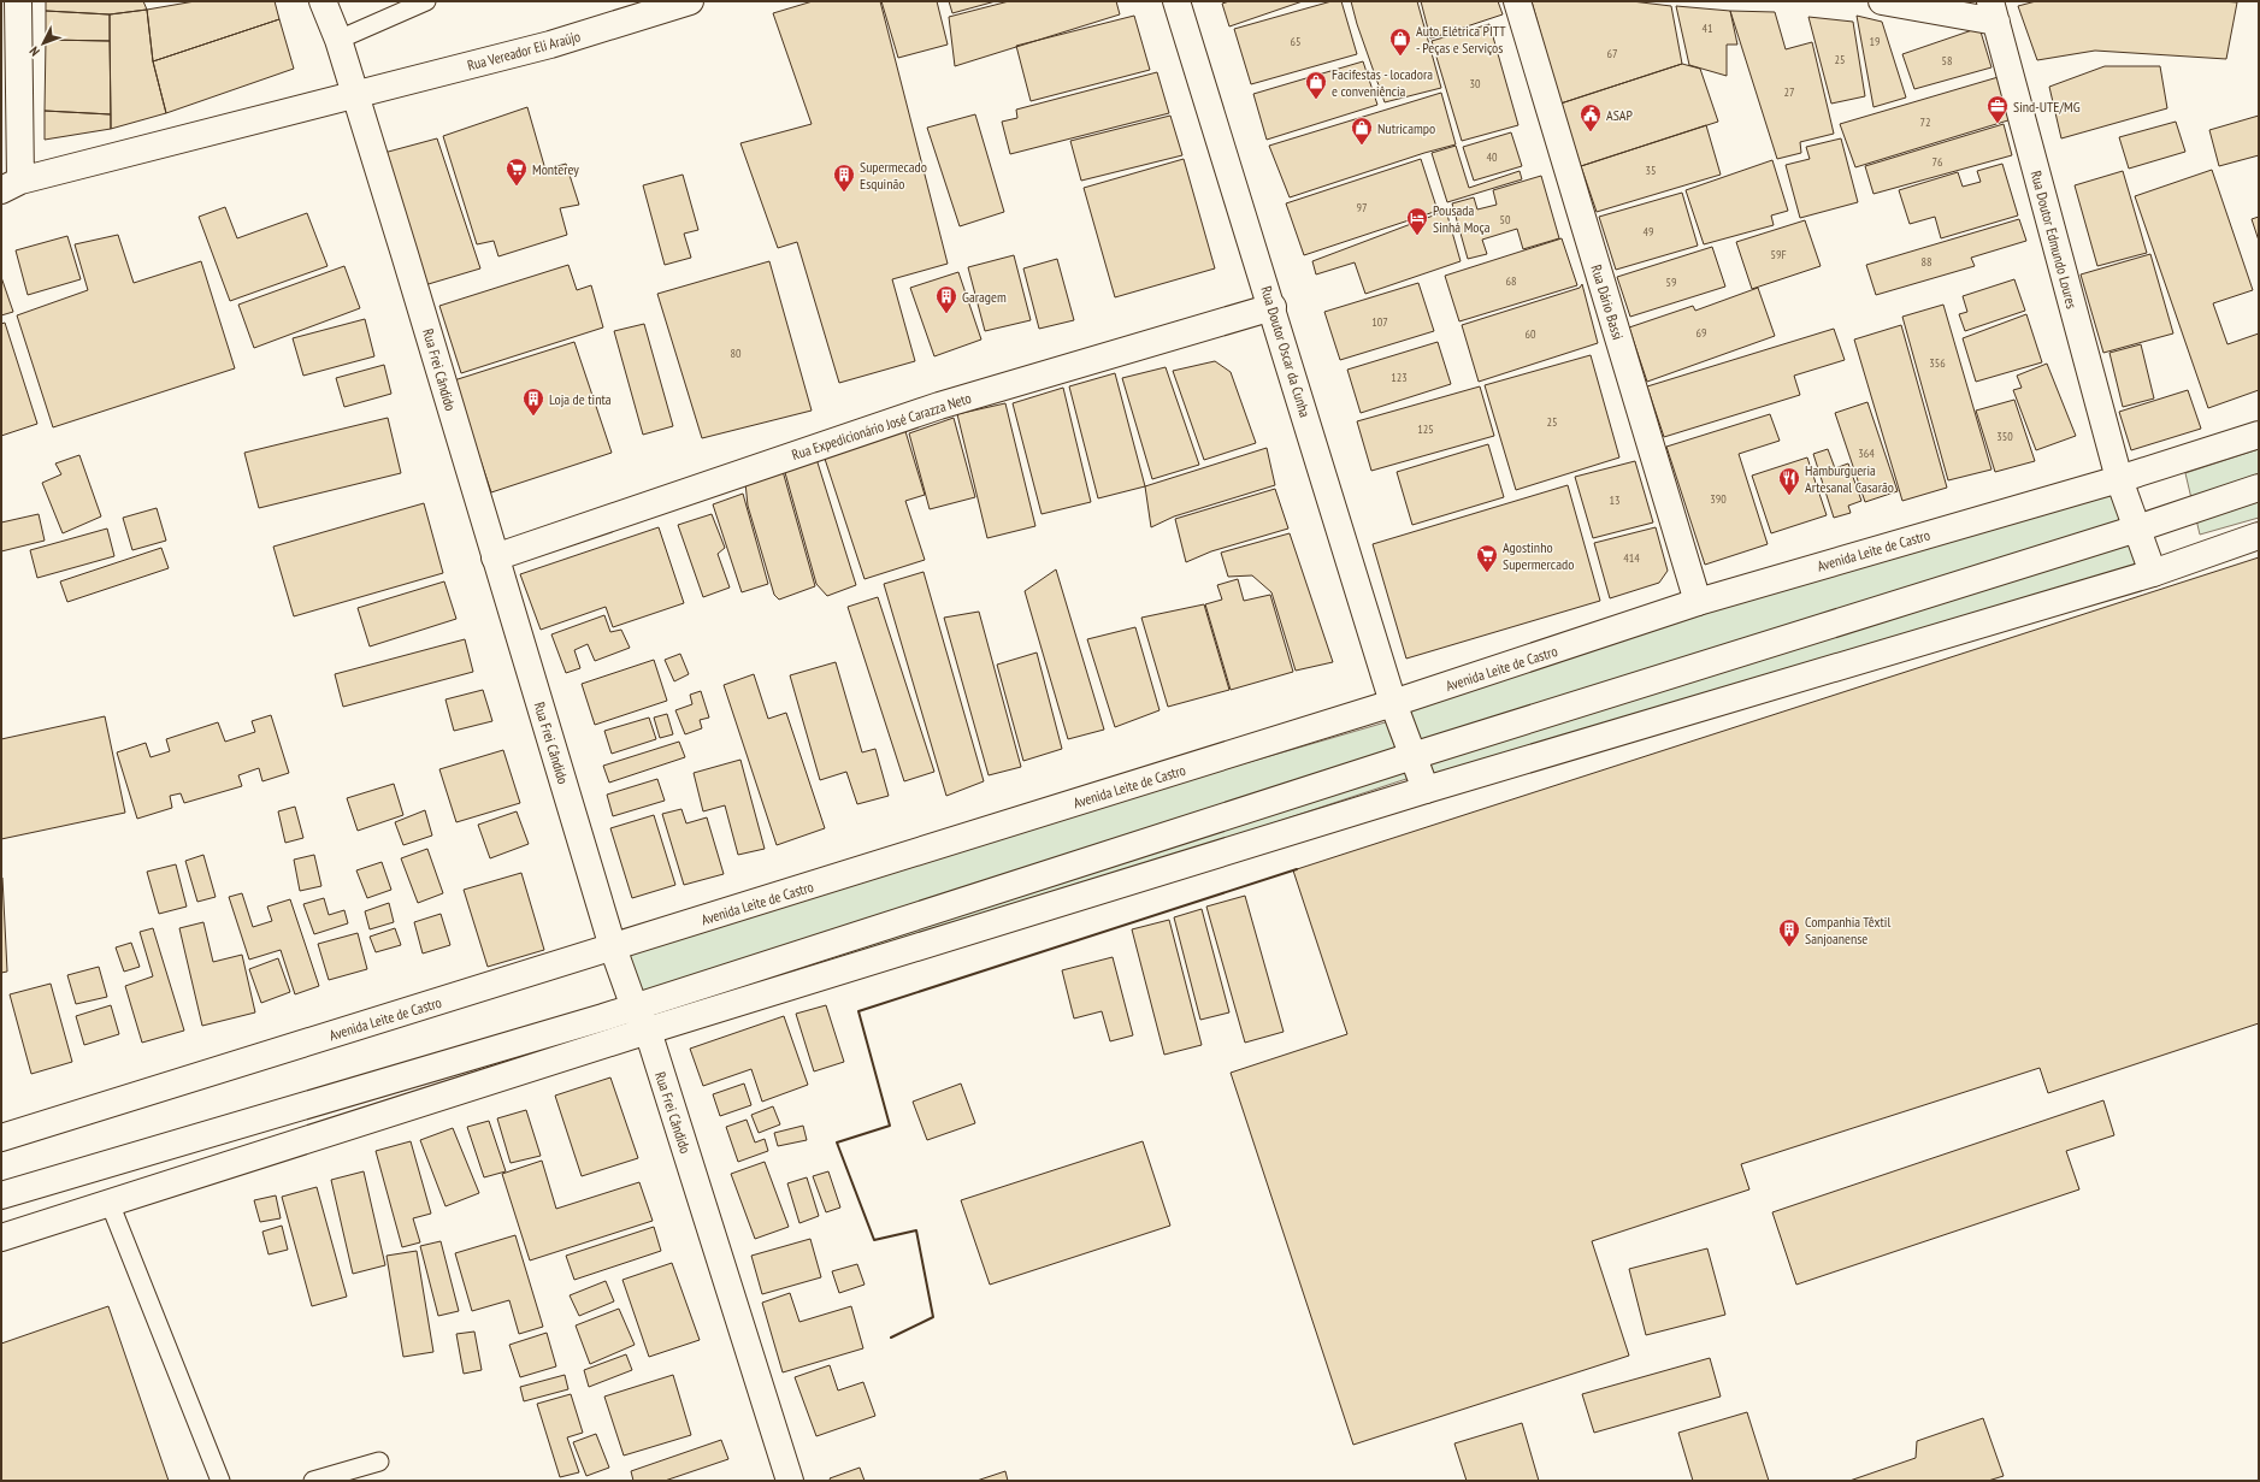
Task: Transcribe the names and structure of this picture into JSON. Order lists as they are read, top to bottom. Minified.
{"streets":{"main road":["Rua Vereador Eli Araújo","Rua Doutor Edmundo Loures","Rua Dário Bassi","Rua Doutor Oscar da Cunha","Rua Frei Cândido","Rua Expedicionário José Carazza Neto","Avenida Leite de Castro"]},"crossings":[["Rua Vereador Eli Araújo","Rua Frei Cândido"],["Rua Doutor Edmundo Loures","Avenida Leite de Castro"],["Rua Dário Bassi","Avenida Leite de Castro"],["Rua Doutor Oscar da Cunha","Rua Expedicionário José Carazza Neto"],["Rua Doutor Oscar da Cunha","Avenida Leite de Castro"],["Rua Frei Cândido","Rua Expedicionário José Carazza Neto"],["Rua Frei Cândido","Avenida Leite de Castro"]],"places":{"shop":["Auto Elétrica PITT - Peças e Serviços","Facifestas - locadora e conveniência","Nutricampo"],"office":["Sind-UTE/MG"],"public building":["ASAP"],"supermarket":["Monterey","Agostinho Supermercado"],"building":["Supermecado Esquinão","Garagem","Loja de tinta","Companhia Têxtil Sanjoanense"],"hotel":["Pousada Sinhá Moça"],"restaurant":["Hamburgueria Artesanal Casarão"]},"house_numbers":["41","65","19","67","25","58","30","27","72","40","76","35","97","50","49","59F","88","68","59","107","69","60","80","356","123","25","125","350","364","390","13","414"],"north":"bottom left"}
